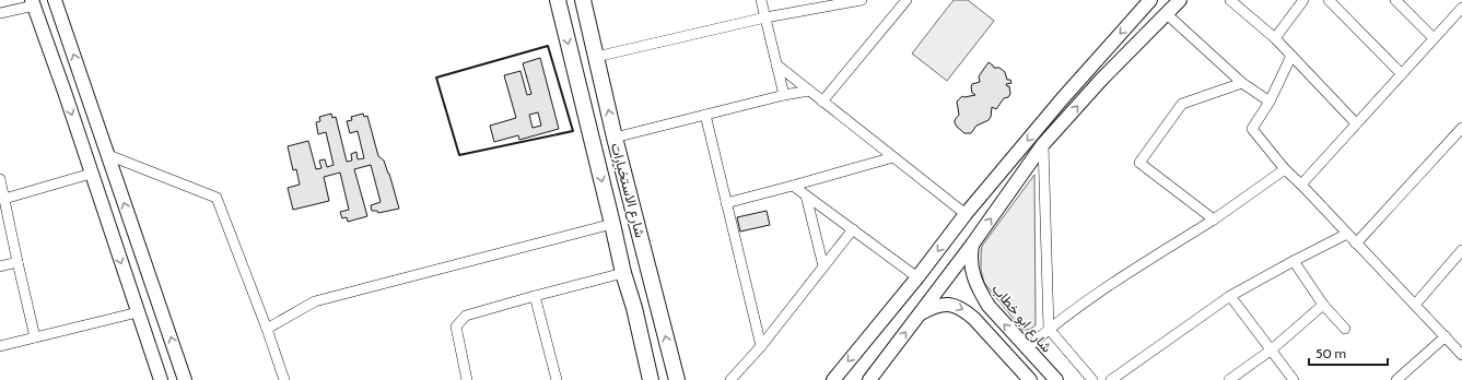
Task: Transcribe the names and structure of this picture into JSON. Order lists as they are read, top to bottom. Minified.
{"streets":{"main road":["شارع الاستخبارات","شارع ابو خطاب"]},"scale_bar":"50 m"}
